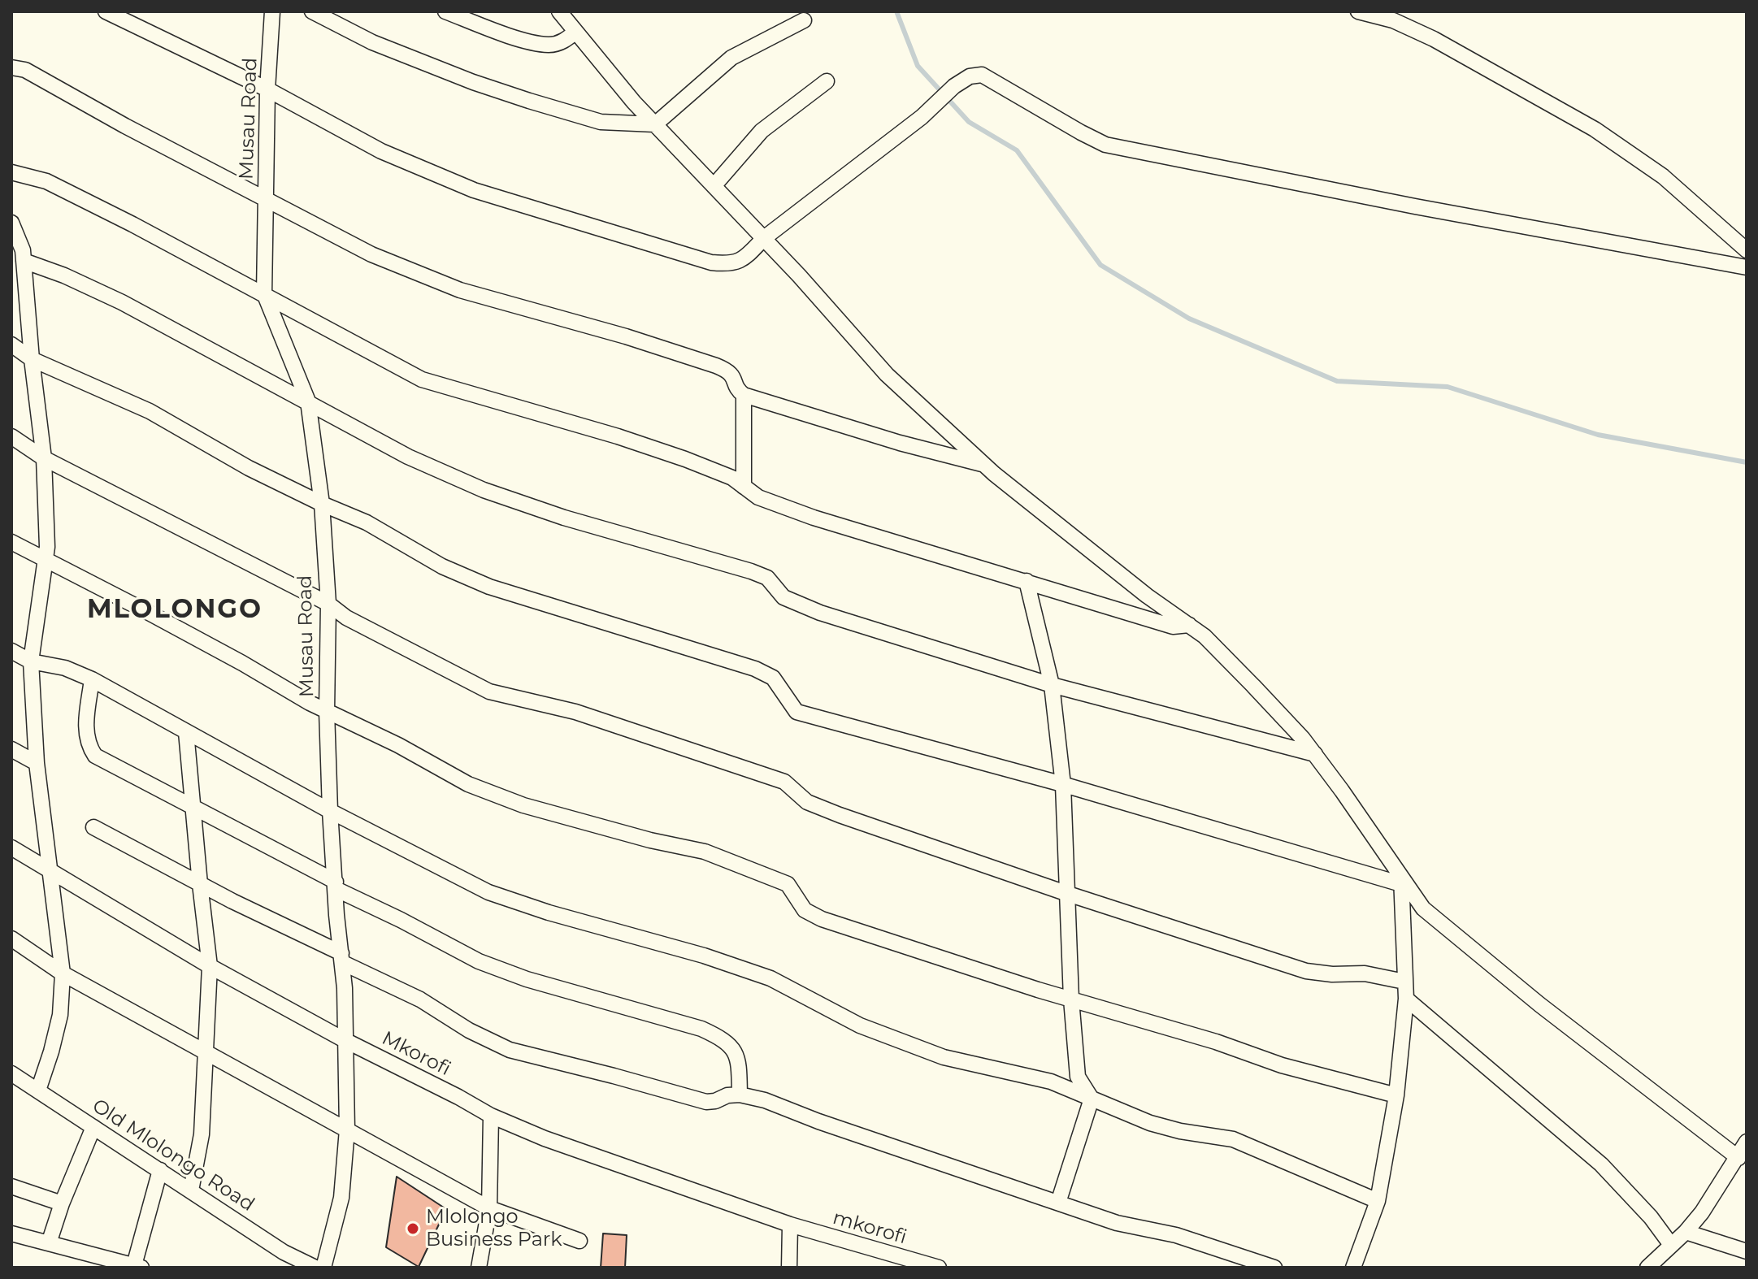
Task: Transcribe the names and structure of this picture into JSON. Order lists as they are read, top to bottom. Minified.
{"streets":{"street":["Musau Road","Mkorofi","Old Mlolongo Road","mkorofi"]},"crossings":[["Musau Road","Mkorofi"],["Mkorofi","mkorofi"]],"districts":["MLOLONGO"],"places":["Mlolongo Business Park"]}
